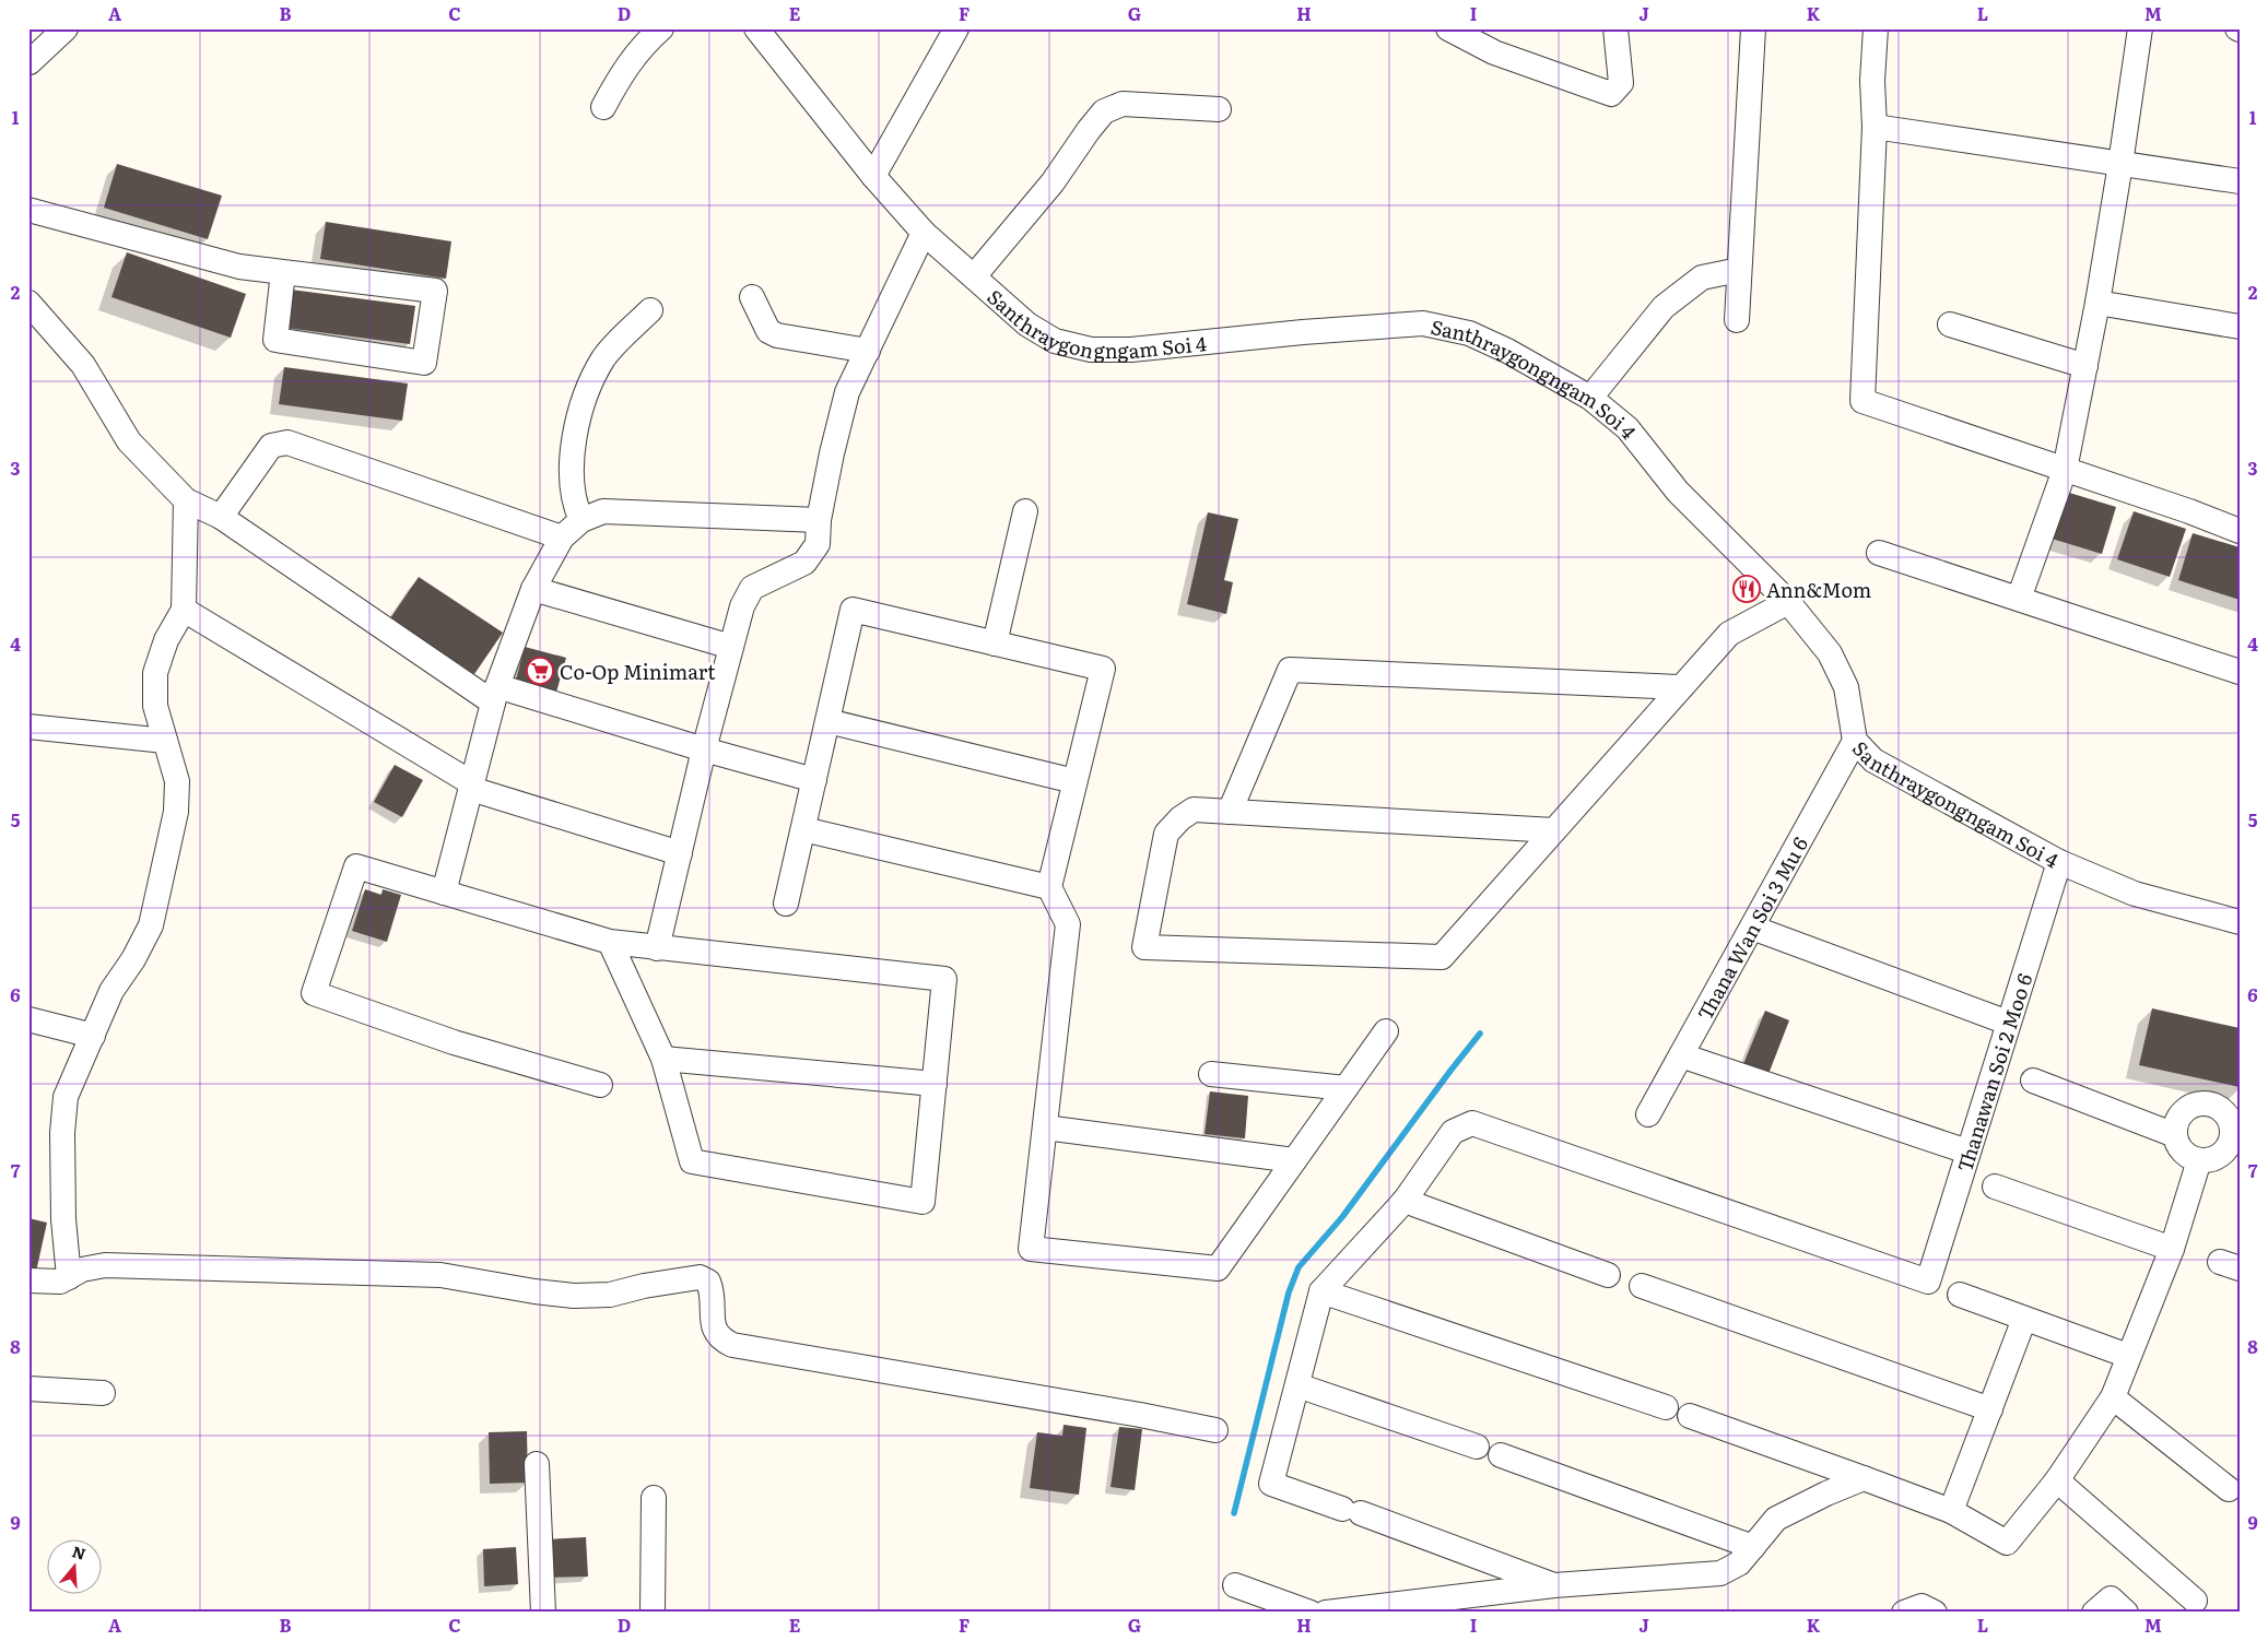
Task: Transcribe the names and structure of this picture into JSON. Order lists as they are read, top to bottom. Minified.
{"streets":{"street":["Santhraygongngam Soi 4","Thana Wan Soi 3 Mu 6","Thanawan Soi 2 Moo 6"]},"crossings":[["Santhraygongngam Soi 4","Thana Wan Soi 3 Mu 6"],["Santhraygongngam Soi 4","Thanawan Soi 2 Moo 6"]],"places":{"restaurant":["Ann&Mom"],"supermarket":["Co-Op Minimart"]},"north":"top","grid":{"columns":["A","B","C","D","E","F","G","H","I","J","K","L","M"],"rows":["1","2","3","4","5","6","7","8","9"]}}
